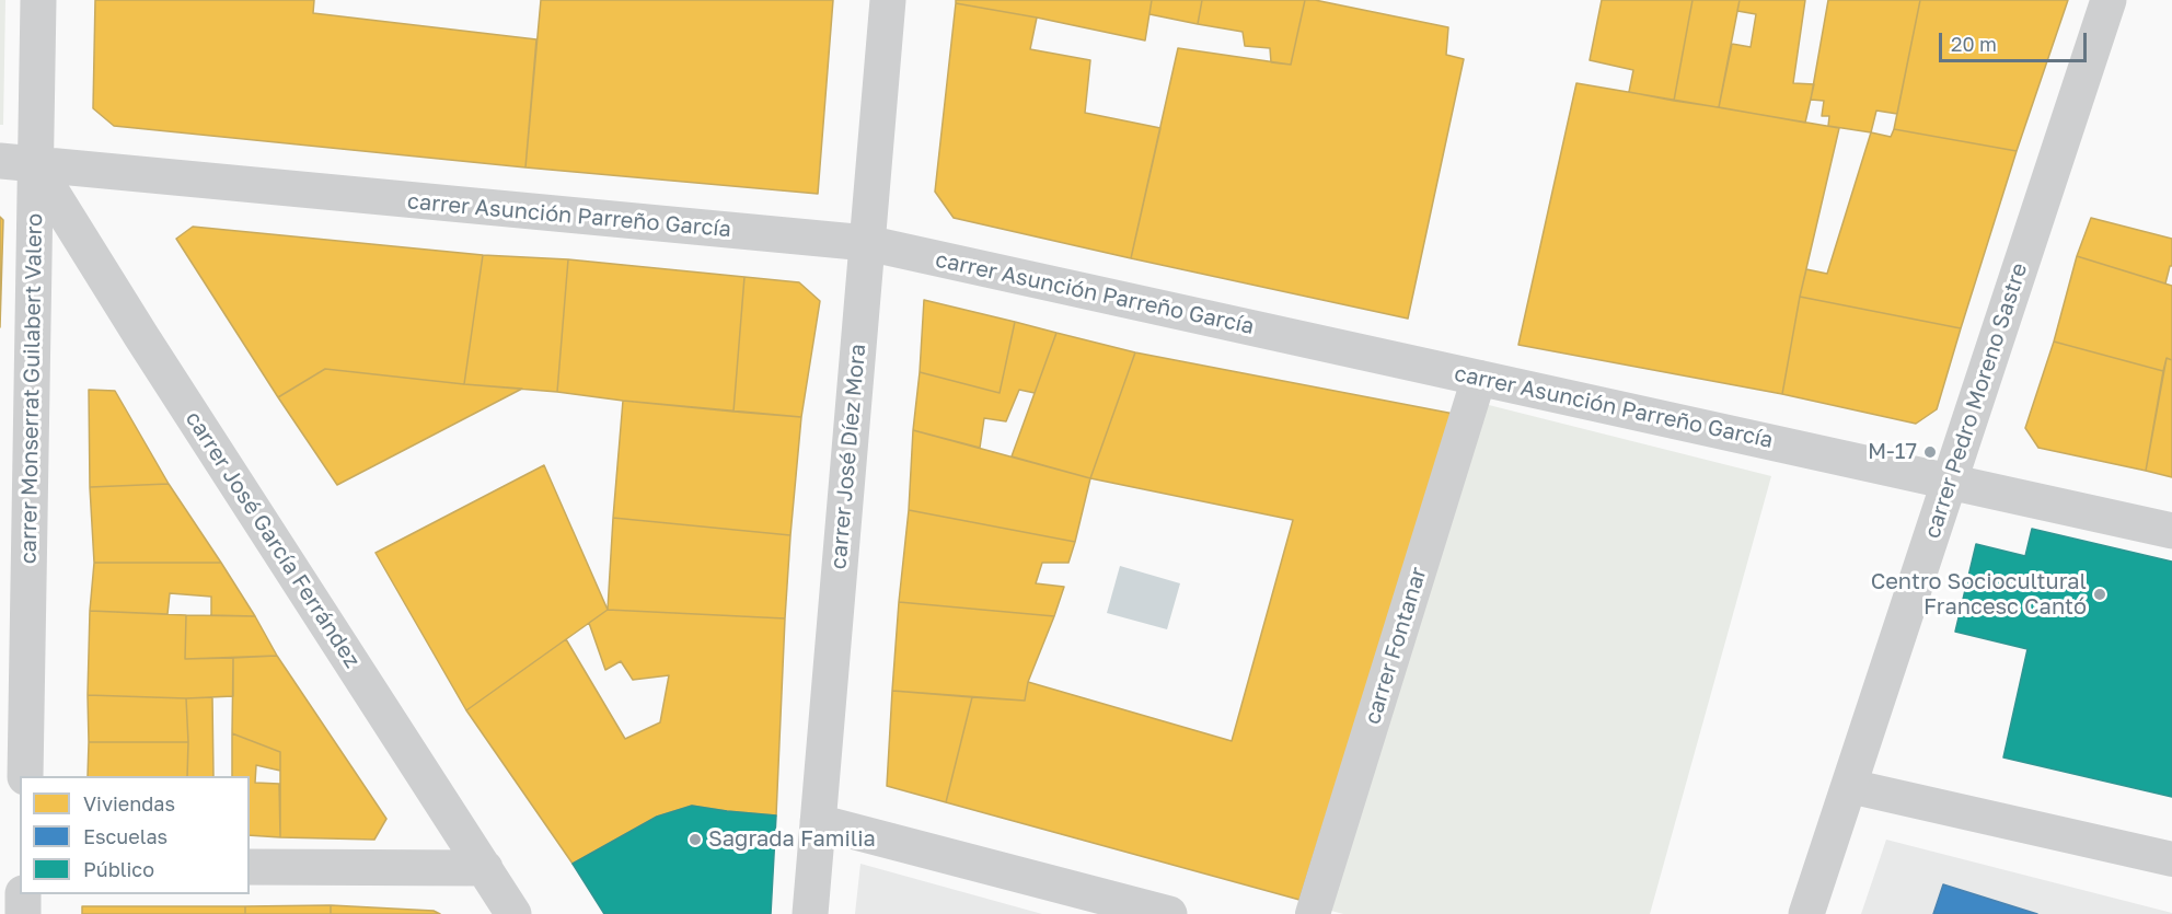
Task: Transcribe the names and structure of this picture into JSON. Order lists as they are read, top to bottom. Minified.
{"streets":{"street":["carrer Asunción Parreño García","carrer Monserrat Guilabert Valero","carrer Pedro Moreno Sastre","carrer José Díez Mora","carrer José García Ferrández","carrer Fontanar"]},"crossings":[["carrer Asunción Parreño García","carrer Monserrat Guilabert Valero"],["carrer Asunción Parreño García","carrer Pedro Moreno Sastre"],["carrer Asunción Parreño García","carrer José Díez Mora"],["carrer Asunción Parreño García","carrer José García Ferrández"],["carrer Asunción Parreño García","carrer Fontanar"],["carrer Monserrat Guilabert Valero","carrer José García Ferrández"]],"places":["M-17","Centro Sociocultural Francesc Cantó","Sagrada Familia"],"legend":["Viviendas","Escuelas","Público"],"scale_bar":"20 m"}
